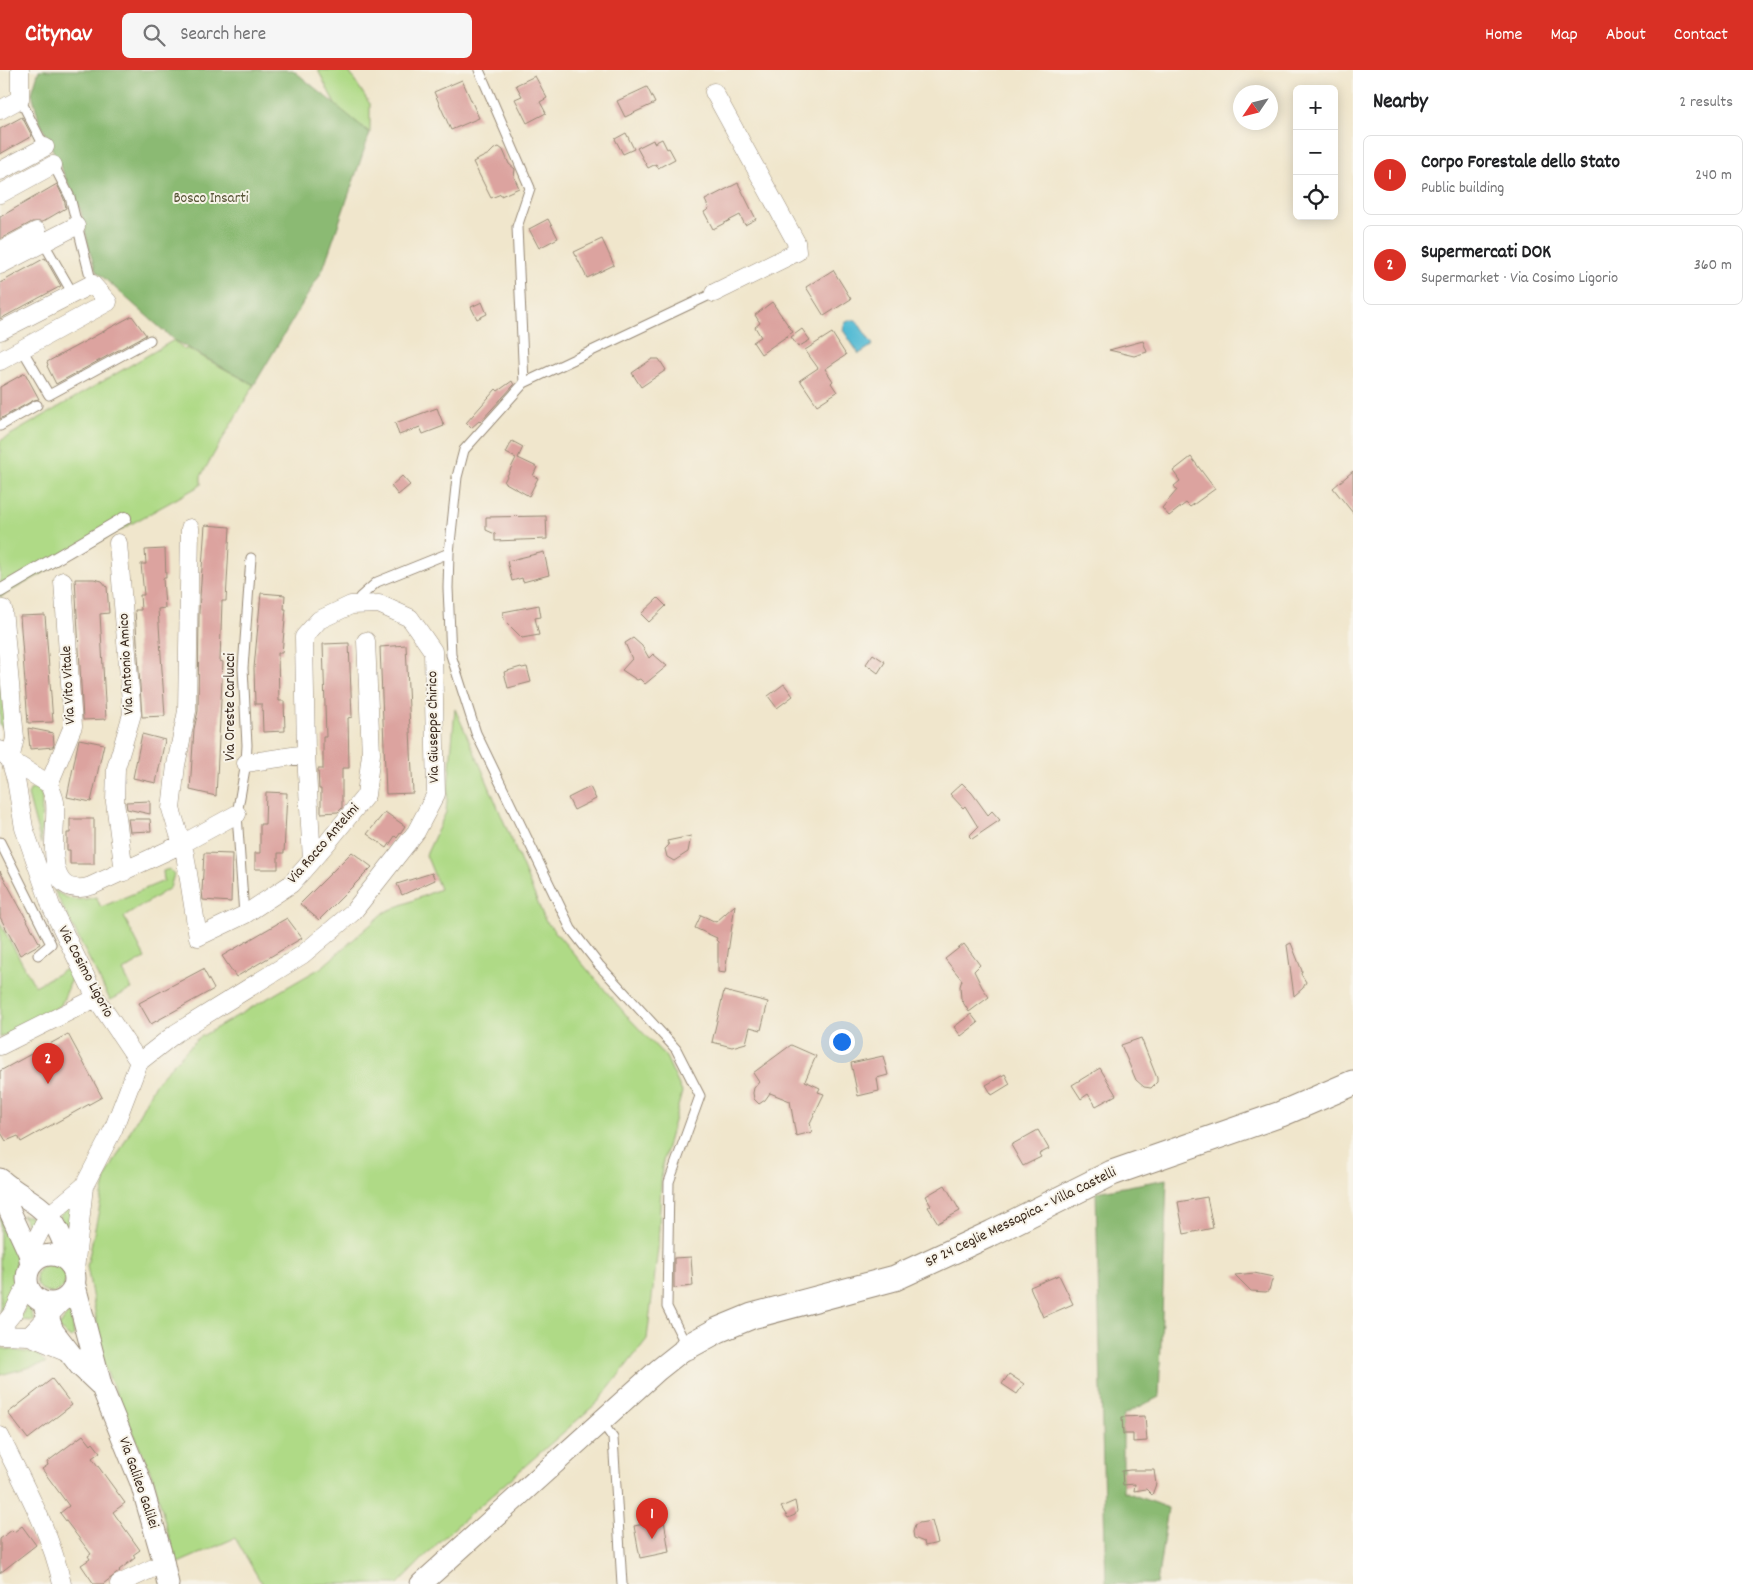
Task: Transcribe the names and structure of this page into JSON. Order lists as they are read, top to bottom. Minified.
{"streets":{"main road":["SP 24 Ceglie Messapica - Villa Castelli"],"street":["Via Antonio Amico","Via Vito Vitale","Via Giuseppe Chirico","Via Rocco Antelmi","Via Cosimo Ligorio","Via Galileo Galilei"],"lane":["Via Oreste Carlucci"]},"crossings":[["Via Oreste Carlucci","Via Rocco Antelmi"],["Via Giuseppe Chirico","Via Rocco Antelmi"],["Via Giuseppe Chirico","Via Cosimo Ligorio"]],"parks":["Bosco Insarti"],"north":"bottom left","page":{"header":"Citynav","search":"Search here","nav":["Home","Map","About","Contact"],"heading":["Nearby","2 results"],"map_buttons":["+","−"],"list":[{"mark":"1","name":"Corpo Forestale dello Stato","note":"Public building","value":"240 m"},{"mark":"2","name":"Supermercati DOK","note":"Supermarket · Via Cosimo Ligorio","value":"360 m"}],"pins":["2","1"]}}
